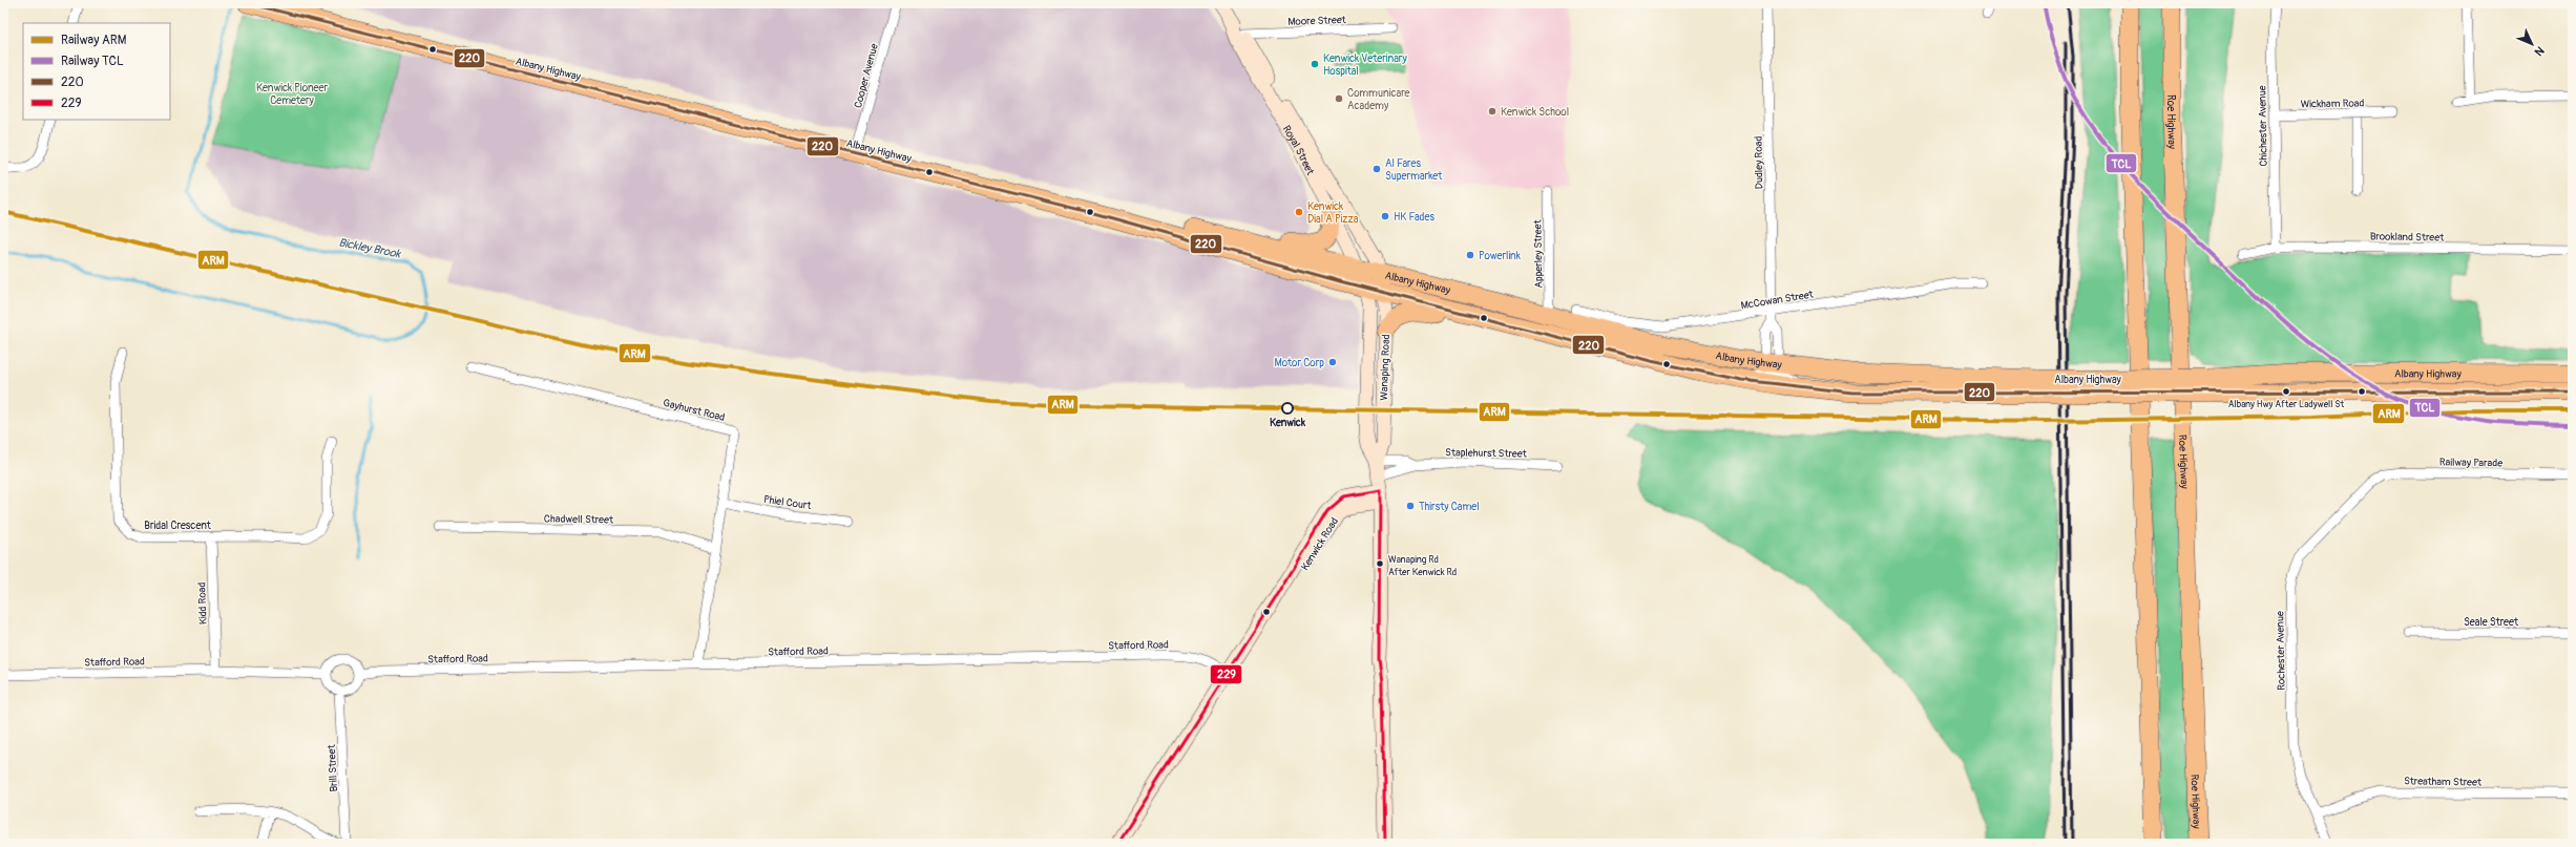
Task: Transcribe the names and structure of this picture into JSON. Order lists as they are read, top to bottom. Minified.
{"streets":{"highway":["Albany Highway","Roe Highway"],"main road":["Royal Street","Wanaping Road","Kenwick Road"],"street":["Moore Street","Cooper Avenue","Wickham Road","Chichester Avenue","Dudley Road","Brookland Street","Apperley Street","McCowan Street","Gayhurst Road","Staplehurst Street","Railway Parade","Phiel Court","Chadwell Street","Bridal Crescent","Kidd Road","Seale Street","Stafford Road","Rochester Avenue","Brill Street","Streatham Street"]},"crossings":[["Moore Street","Royal Street"],["Albany Highway","Cooper Avenue"],["Albany Highway","Royal Street"],["Albany Highway","Dudley Road"],["Albany Highway","Apperley Street"],["Albany Highway","Wanaping Road"],["Wickham Road","Chichester Avenue"],["Chichester Avenue","Brookland Street"],["Royal Street","Wanaping Road"],["Dudley Road","McCowan Street"],["Wanaping Road","Staplehurst Street"],["Wanaping Road","Kenwick Road"],["Gayhurst Road","Phiel Court"],["Gayhurst Road","Chadwell Street"],["Gayhurst Road","Stafford Road"],["Railway Parade","Rochester Avenue"],["Bridal Crescent","Kidd Road"],["Kenwick Road","Stafford Road"],["Kidd Road","Stafford Road"],["Stafford Road","Brill Street"],["Rochester Avenue","Streatham Street"]],"water":["Bickley Brook"],"parks":["Kenwick Pioneer Cemetery"],"places":["Kenwick Veterinary Hospital","Communicare Academy","Kenwick School","Al Fares Supermarket","Kenwick Dial A Pizza","HK Fades","Powerlink","Motor Corp","Albany Hwy After Ladywell St","Kenwick","Thirsty Camel","Wanaping Rd After Kenwick Rd"],"lines":["rail line TCL","transit line 220","rail line ARM","transit line 229"],"legend":["Railway ARM","Railway TCL","220","229"],"north":"bottom right"}
